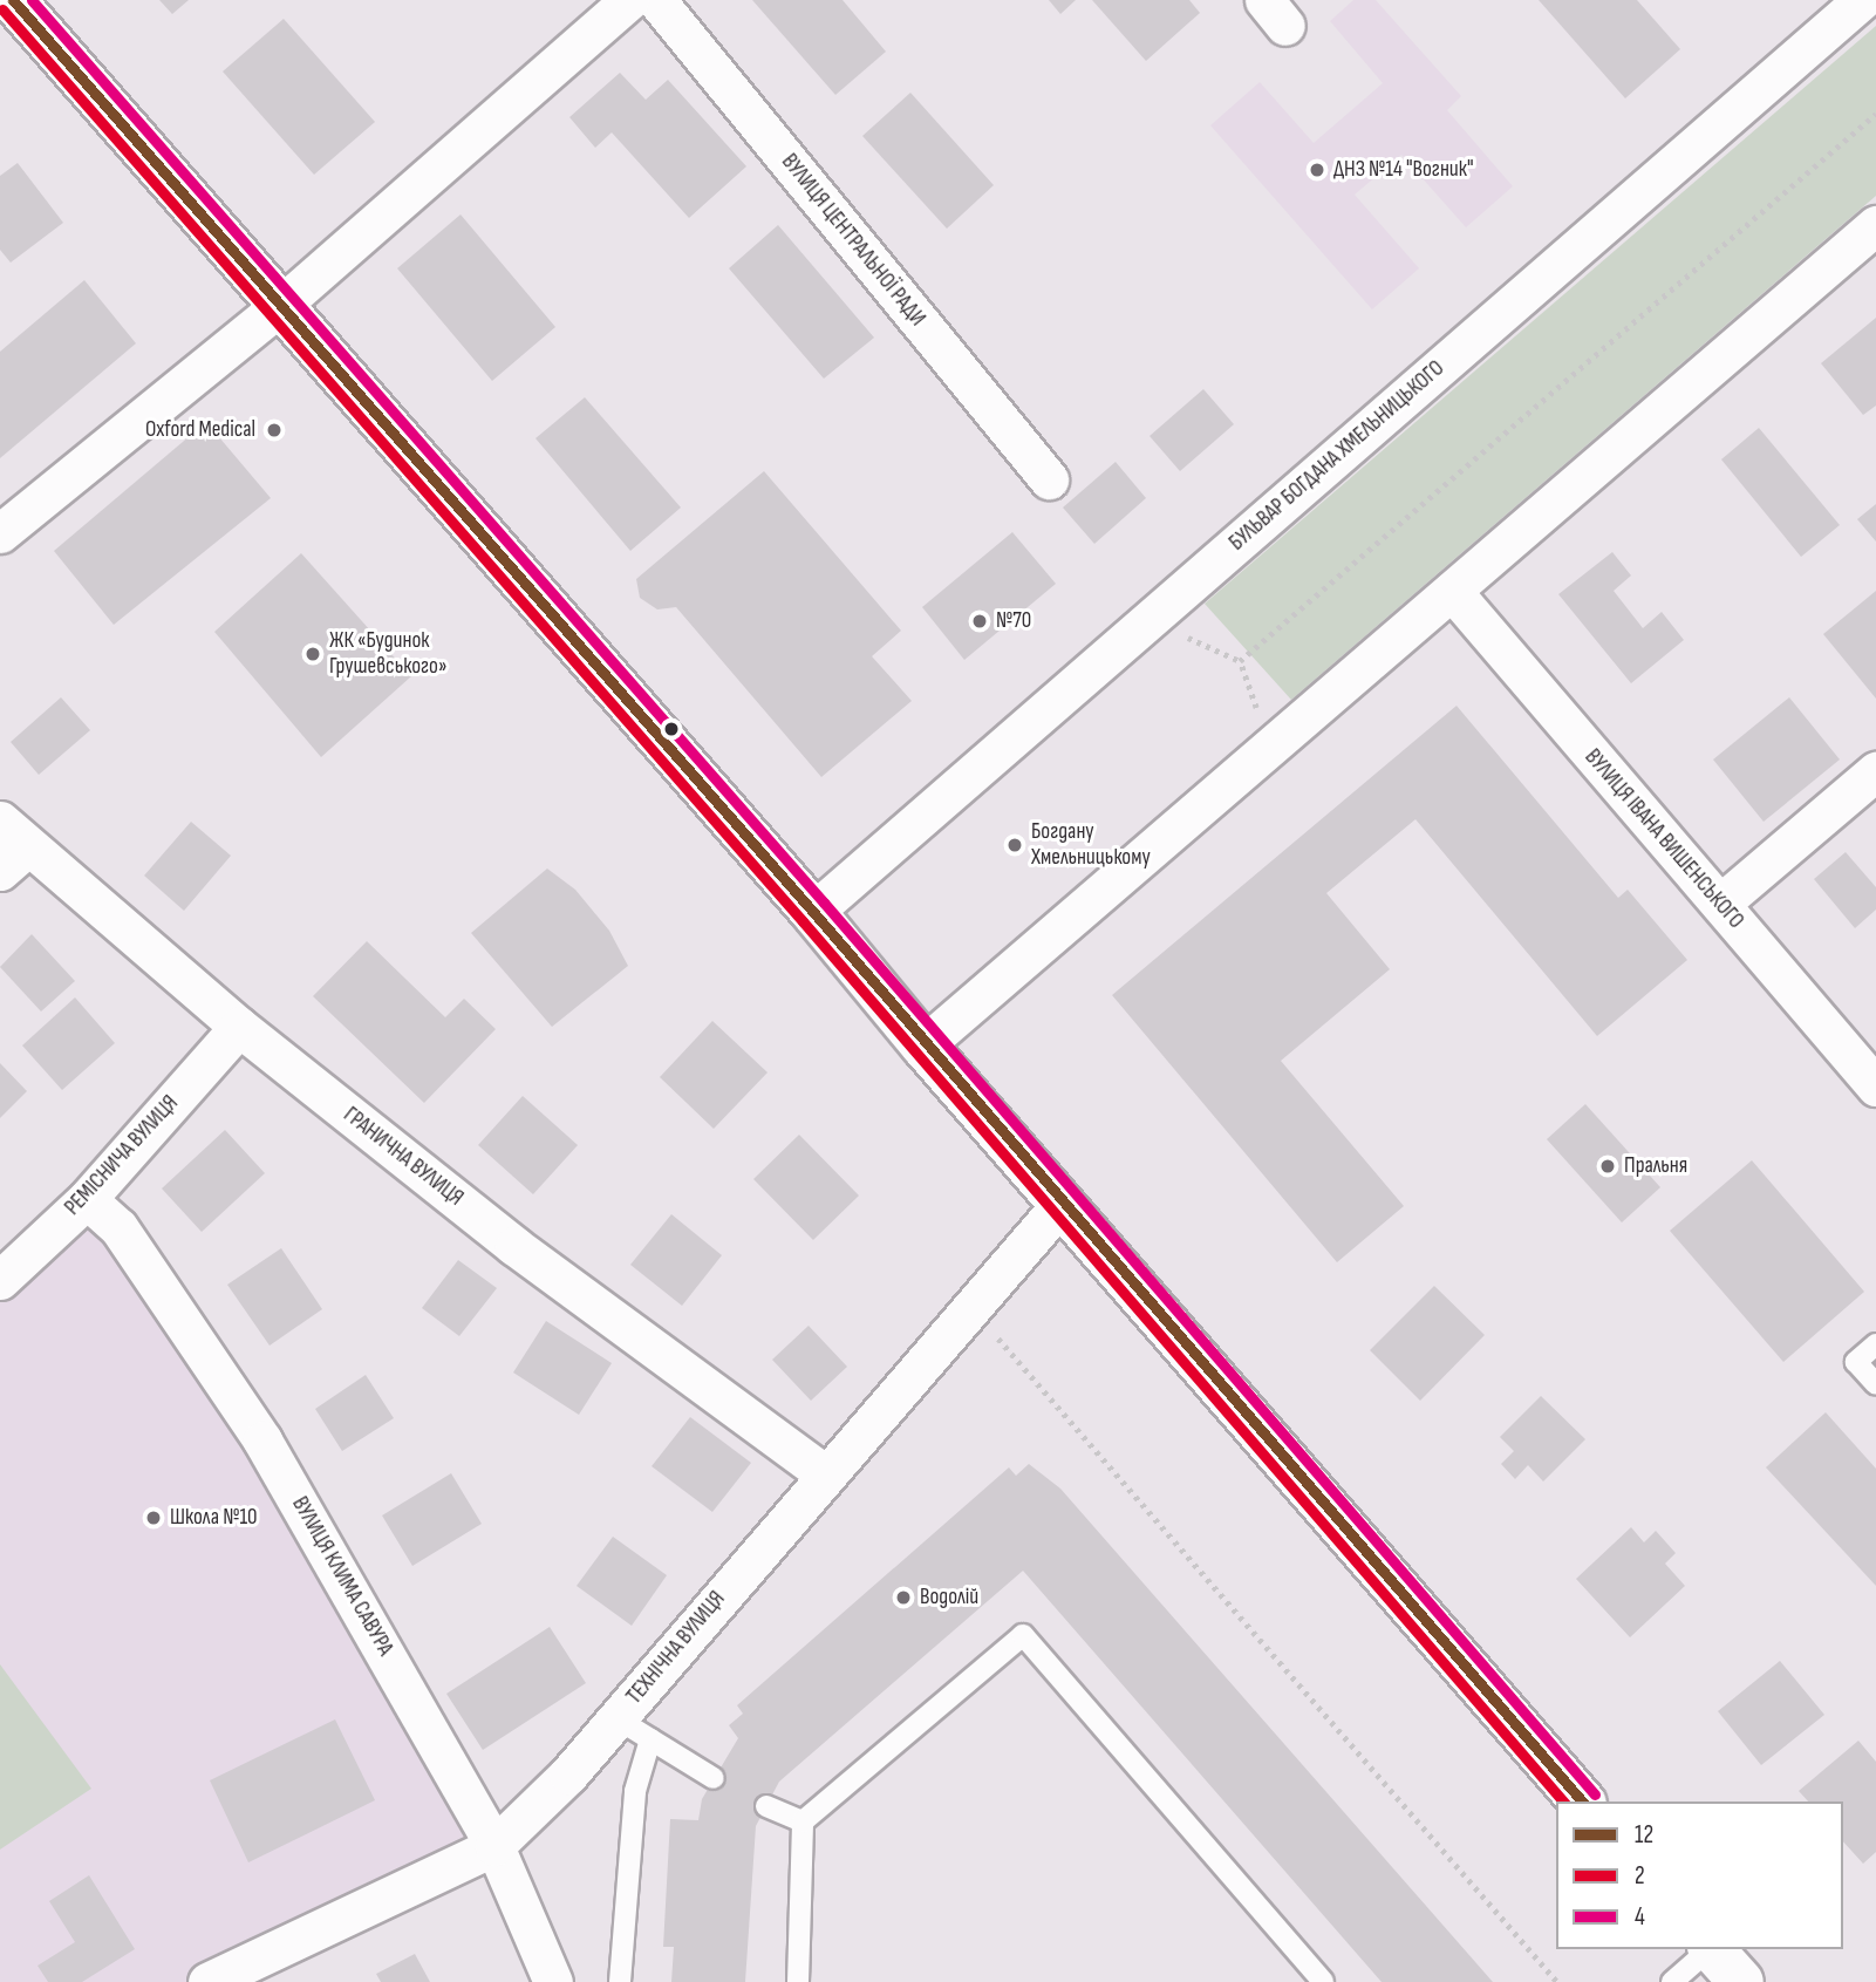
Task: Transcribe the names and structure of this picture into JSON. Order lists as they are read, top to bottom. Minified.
{"streets":{"street":["ВУЛИЦЯ ЦЕНТРАЛЬНОЇ РАДИ","БУЛЬВАР БОГДАНА ХМЕЛЬНИЦЬКОГО","ВУЛИЦЯ ІВАНА ВИШЕНСЬКОГО","РЕМІСНИЧА ВУЛИЦЯ","ГРАНИЧНА ВУЛИЦЯ","ВУЛИЦЯ КЛИМА САВУРА","ТЕХНІЧНА ВУЛИЦЯ"]},"crossings":[["РЕМІСНИЧА ВУЛИЦЯ","ГРАНИЧНА ВУЛИЦЯ"],["РЕМІСНИЧА ВУЛИЦЯ","ВУЛИЦЯ КЛИМА САВУРА"],["ГРАНИЧНА ВУЛИЦЯ","ТЕХНІЧНА ВУЛИЦЯ"],["ВУЛИЦЯ КЛИМА САВУРА","ТЕХНІЧНА ВУЛИЦЯ"]],"places":["ДНЗ №14 \"Вогник\"","Oxford Medical","№70","ЖК «Будинок Грушевського»","Богдану Хмельницькому","Пральня","Школа №10","Водолій"],"lines":["transit line 12","transit line 4","transit line 2"],"legend":["12","2","4"]}
